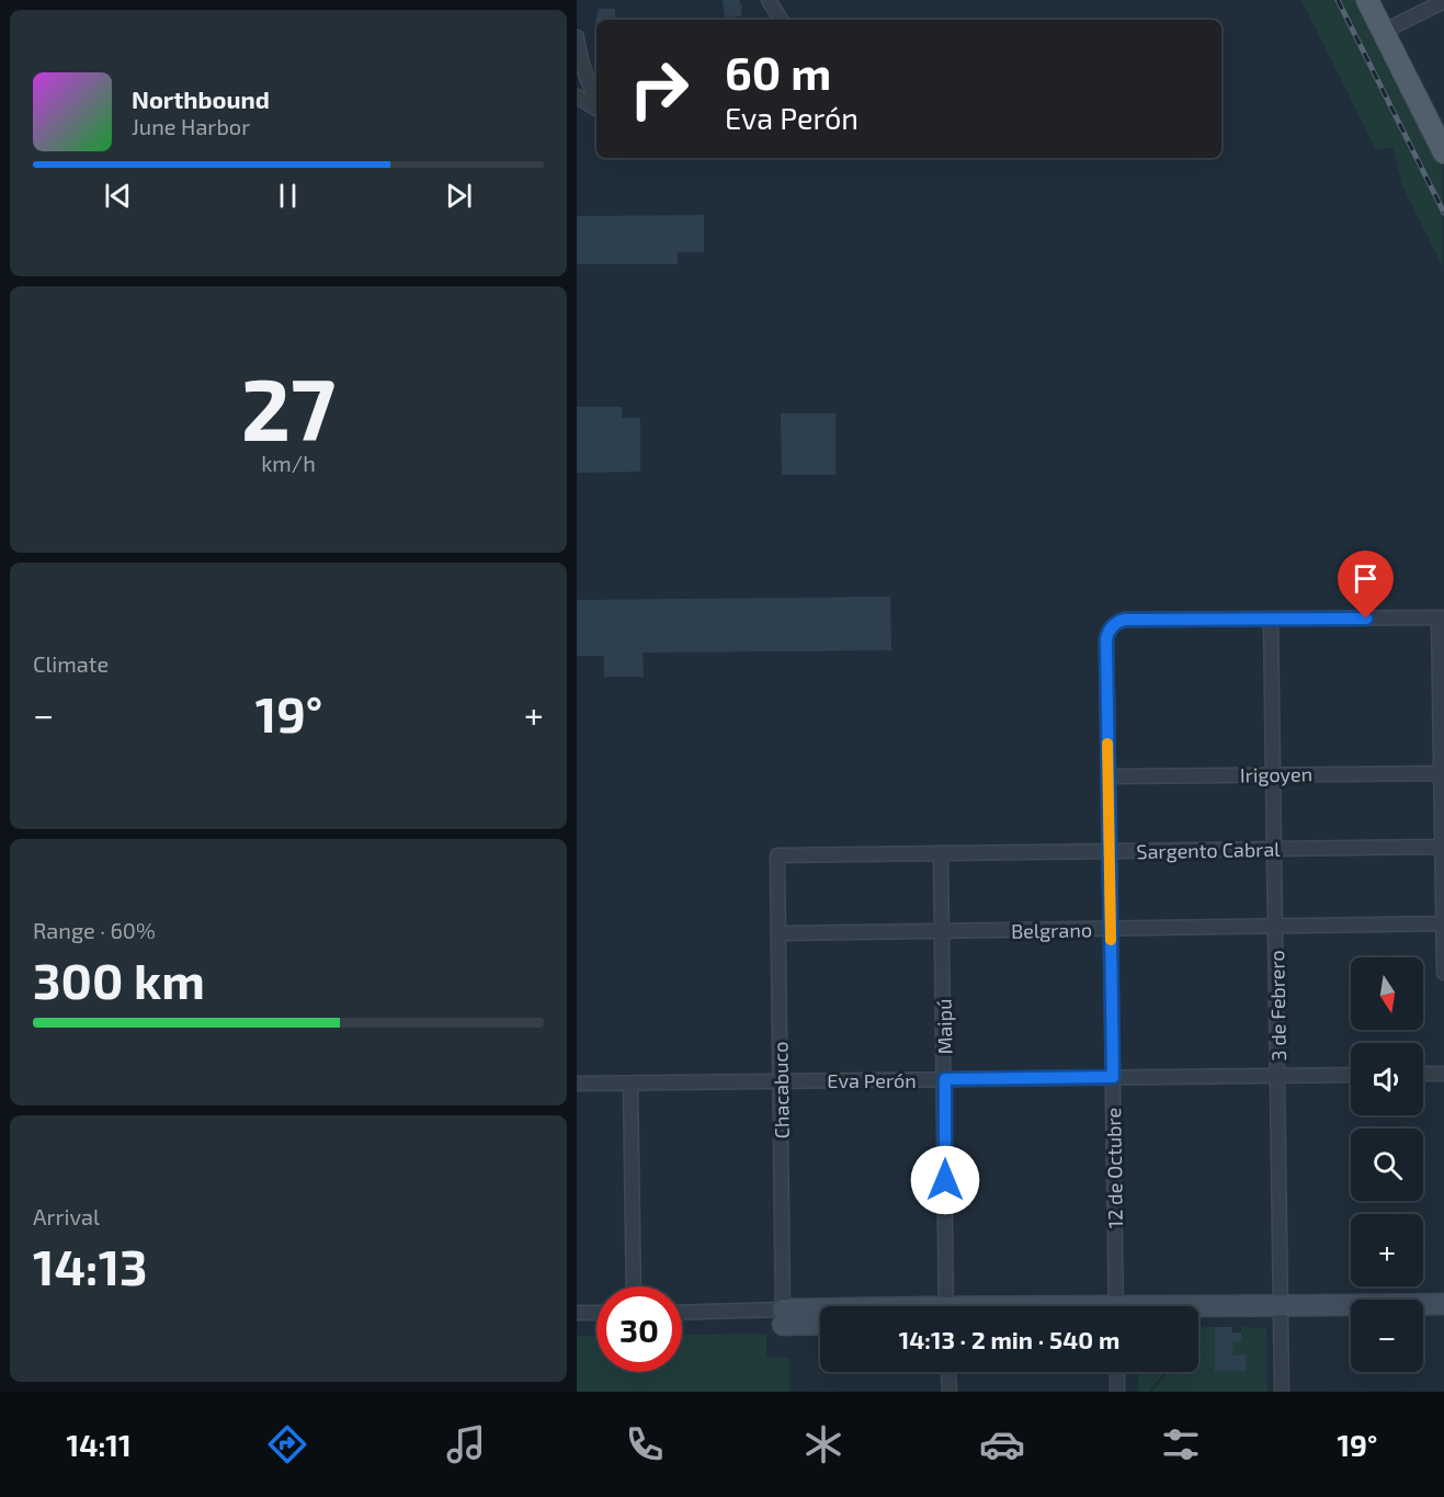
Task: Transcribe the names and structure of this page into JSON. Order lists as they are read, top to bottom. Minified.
{"streets":{"street":["Irigoyen","Sargento Cabral","Belgrano","3 de Febrero","Maipú","Eva Perón","Chacabuco","12 de Octubre"]},"crossings":[["Irigoyen","3 de Febrero"],["Irigoyen","12 de Octubre"],["Sargento Cabral","3 de Febrero"],["Sargento Cabral","Maipú"],["Sargento Cabral","Chacabuco"],["Sargento Cabral","12 de Octubre"],["Belgrano","3 de Febrero"],["Belgrano","Maipú"],["Belgrano","Chacabuco"],["Belgrano","12 de Octubre"],["3 de Febrero","Eva Perón"],["3 de Febrero","12 de Octubre"],["Maipú","Eva Perón"],["Eva Perón","Chacabuco"],["Eva Perón","12 de Octubre"]],"north":"bottom","page":{"turn":["60 m","Eva Perón"],"song":["Northbound","June Harbor"],"tile":[["27","km/h"],"Climate",["Range · 60%","300 km"],["Arrival","14:13"]],"heat":["−","19°","+"],"map_buttons":["+","−"],"limit":"30","trip":"14:13 · 2 min · 540 m","tabs":["14:11","19°"]}}
